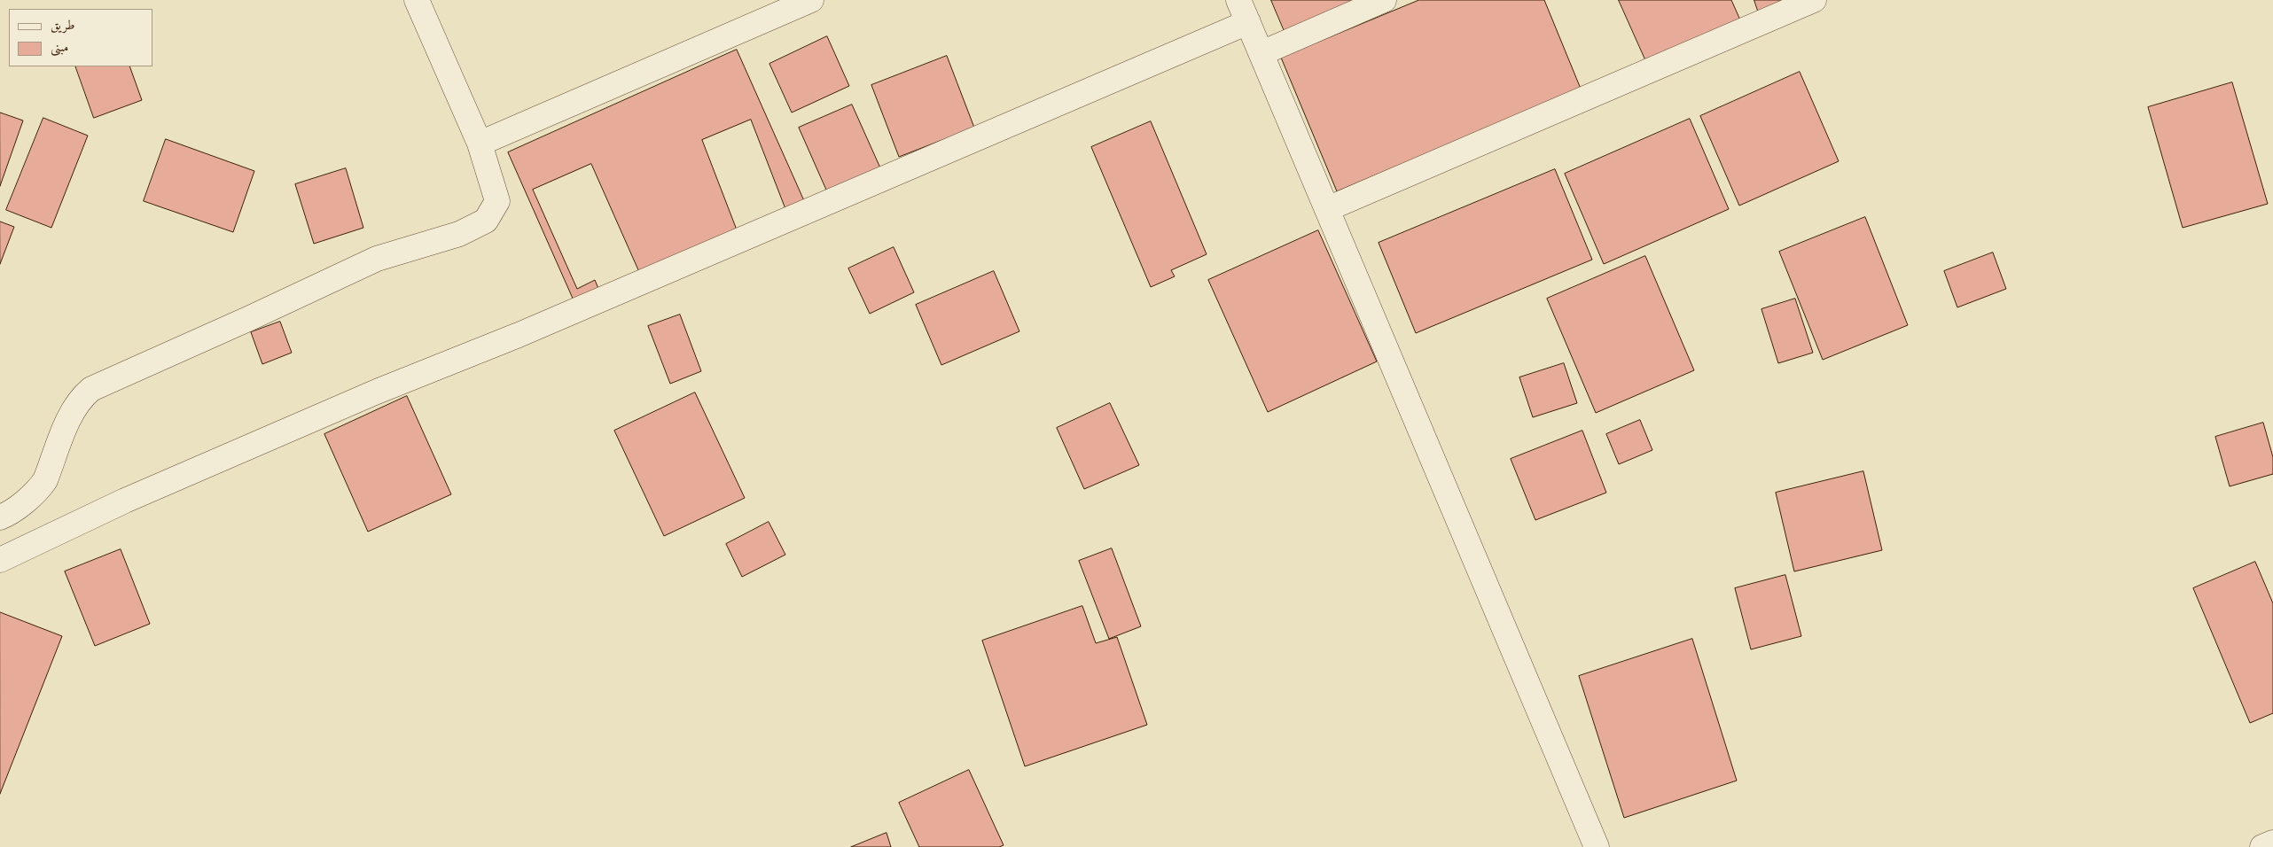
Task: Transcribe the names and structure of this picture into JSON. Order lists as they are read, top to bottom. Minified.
{"legend":["طريق","مبنى"]}
